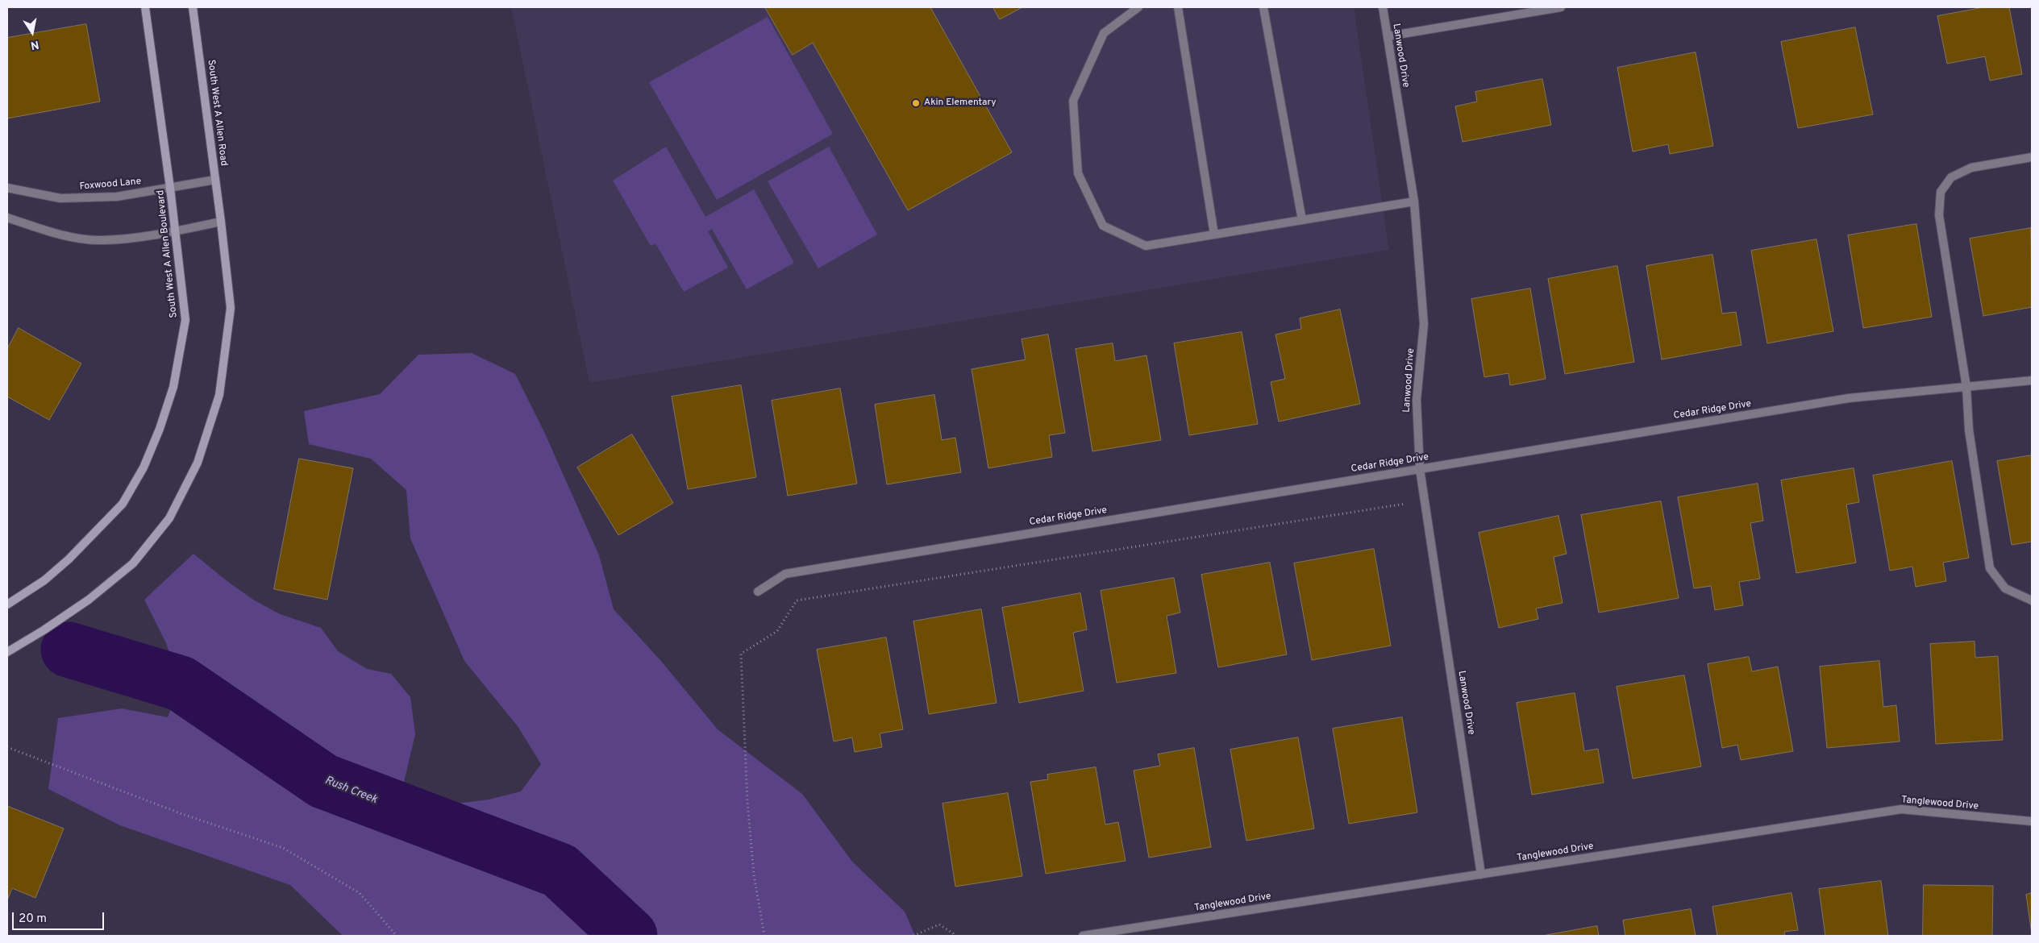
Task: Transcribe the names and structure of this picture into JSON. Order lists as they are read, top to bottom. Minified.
{"streets":{"street":["Lanwood Drive","South West A Allen Road","Foxwood Lane","South West A Allen Boulevard","Cedar Ridge Drive","Tanglewood Drive"]},"crossings":[["Lanwood Drive","Cedar Ridge Drive"],["Lanwood Drive","Tanglewood Drive"],["South West A Allen Road","Foxwood Lane"],["Foxwood Lane","South West A Allen Boulevard"]],"water":["Rush Creek"],"places":["Akin Elementary"],"scale_bar":"20 m","north":"bottom"}
